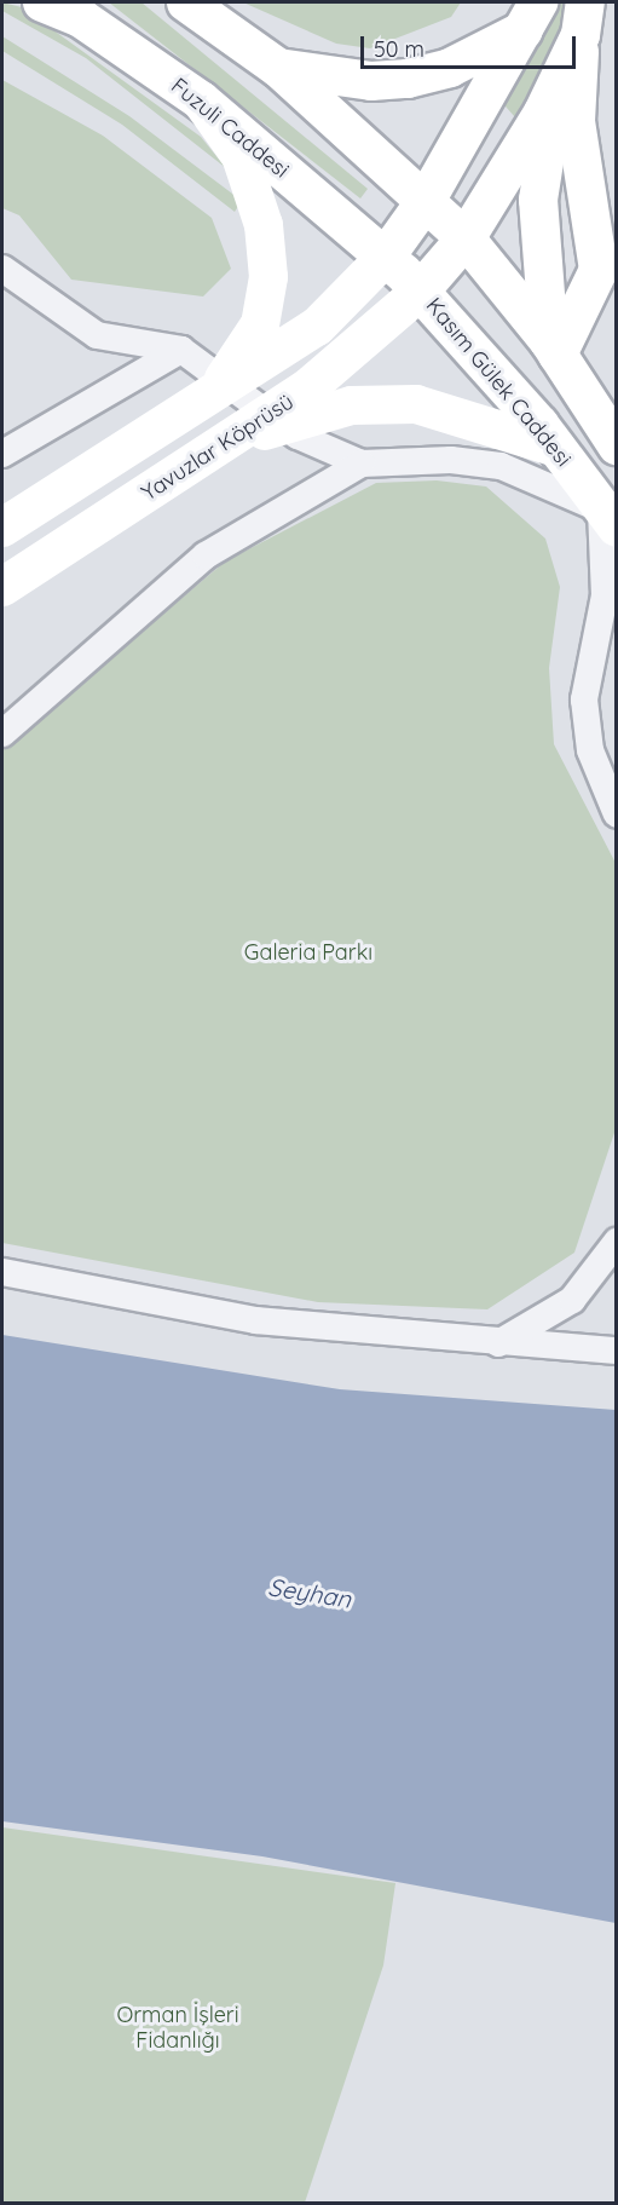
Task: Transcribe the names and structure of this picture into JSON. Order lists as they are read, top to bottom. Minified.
{"streets":{"main road":["Fuzuli Caddesi","Kasım Gülek Caddesi","Yavuzlar Köprüsü"]},"crossings":[["Fuzuli Caddesi","Kasım Gülek Caddesi"],["Fuzuli Caddesi","Yavuzlar Köprüsü"],["Kasım Gülek Caddesi","Yavuzlar Köprüsü"]],"water":["Seyhan"],"parks":["Galeria Parkı","Orman İşleri Fidanlığı"],"scale_bar":"50 m"}
